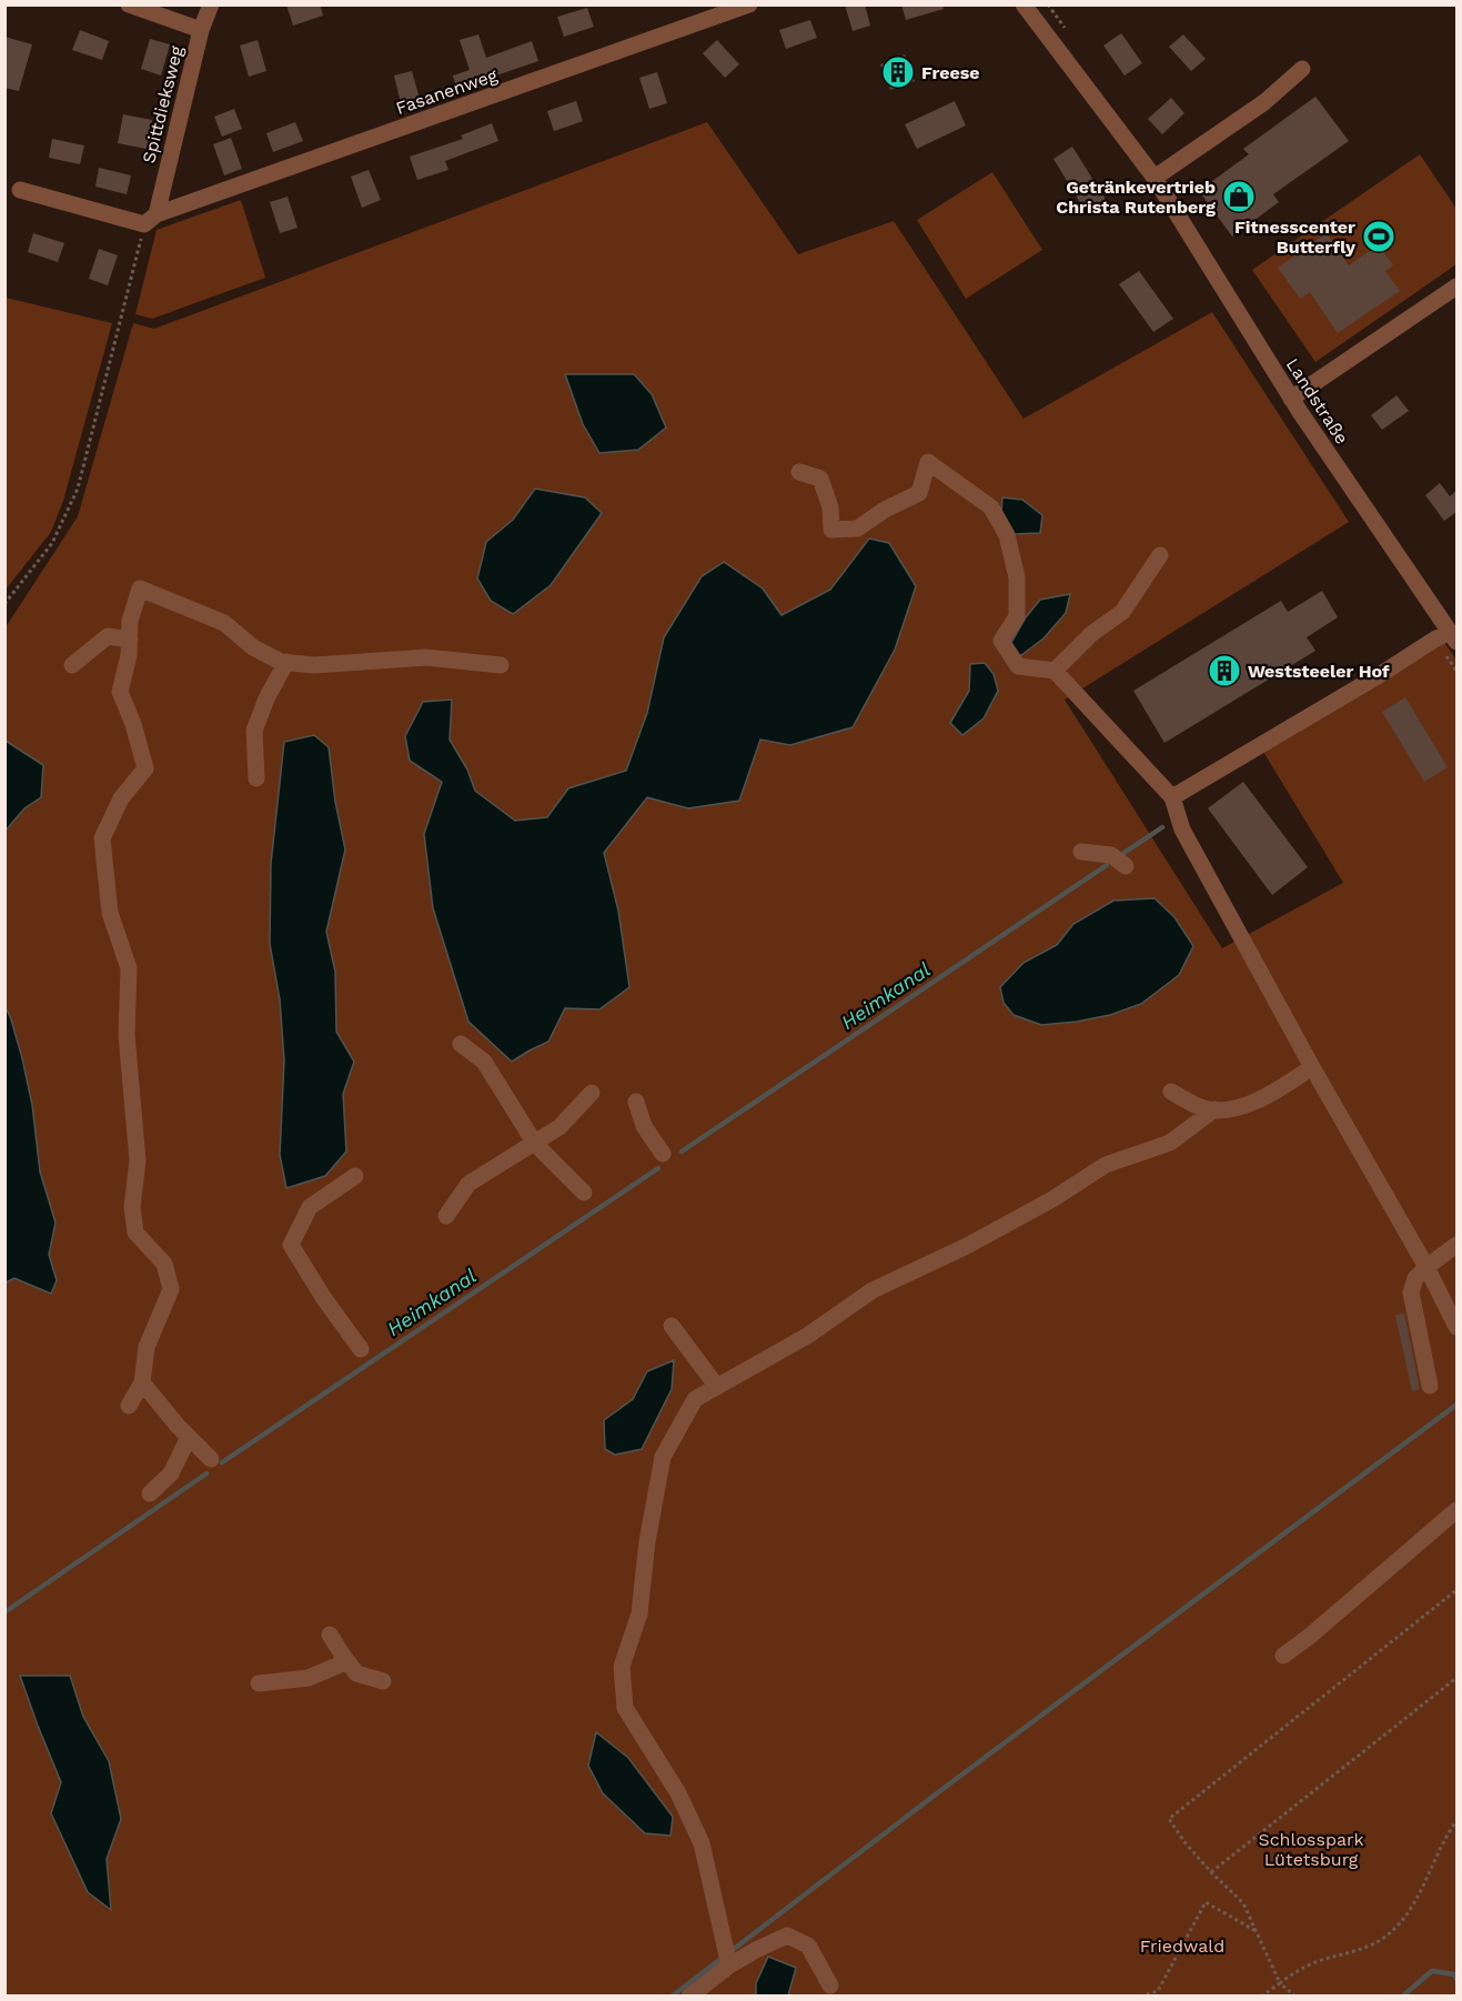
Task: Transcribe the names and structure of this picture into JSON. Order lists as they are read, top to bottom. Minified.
{"streets":{"street":["Fasanenweg","Spittdieksweg","Landstraße"]},"crossings":[["Fasanenweg","Spittdieksweg"]],"water":["Heimkanal"],"parks":["Schlosspark Lütetsburg","Friedwald"],"places":{"building":["Freese","Weststeeler Hof"],"shop":["Getränkevertrieb Christa Rutenberg"],"sports":["Fitnesscenter Butterfly"]}}
